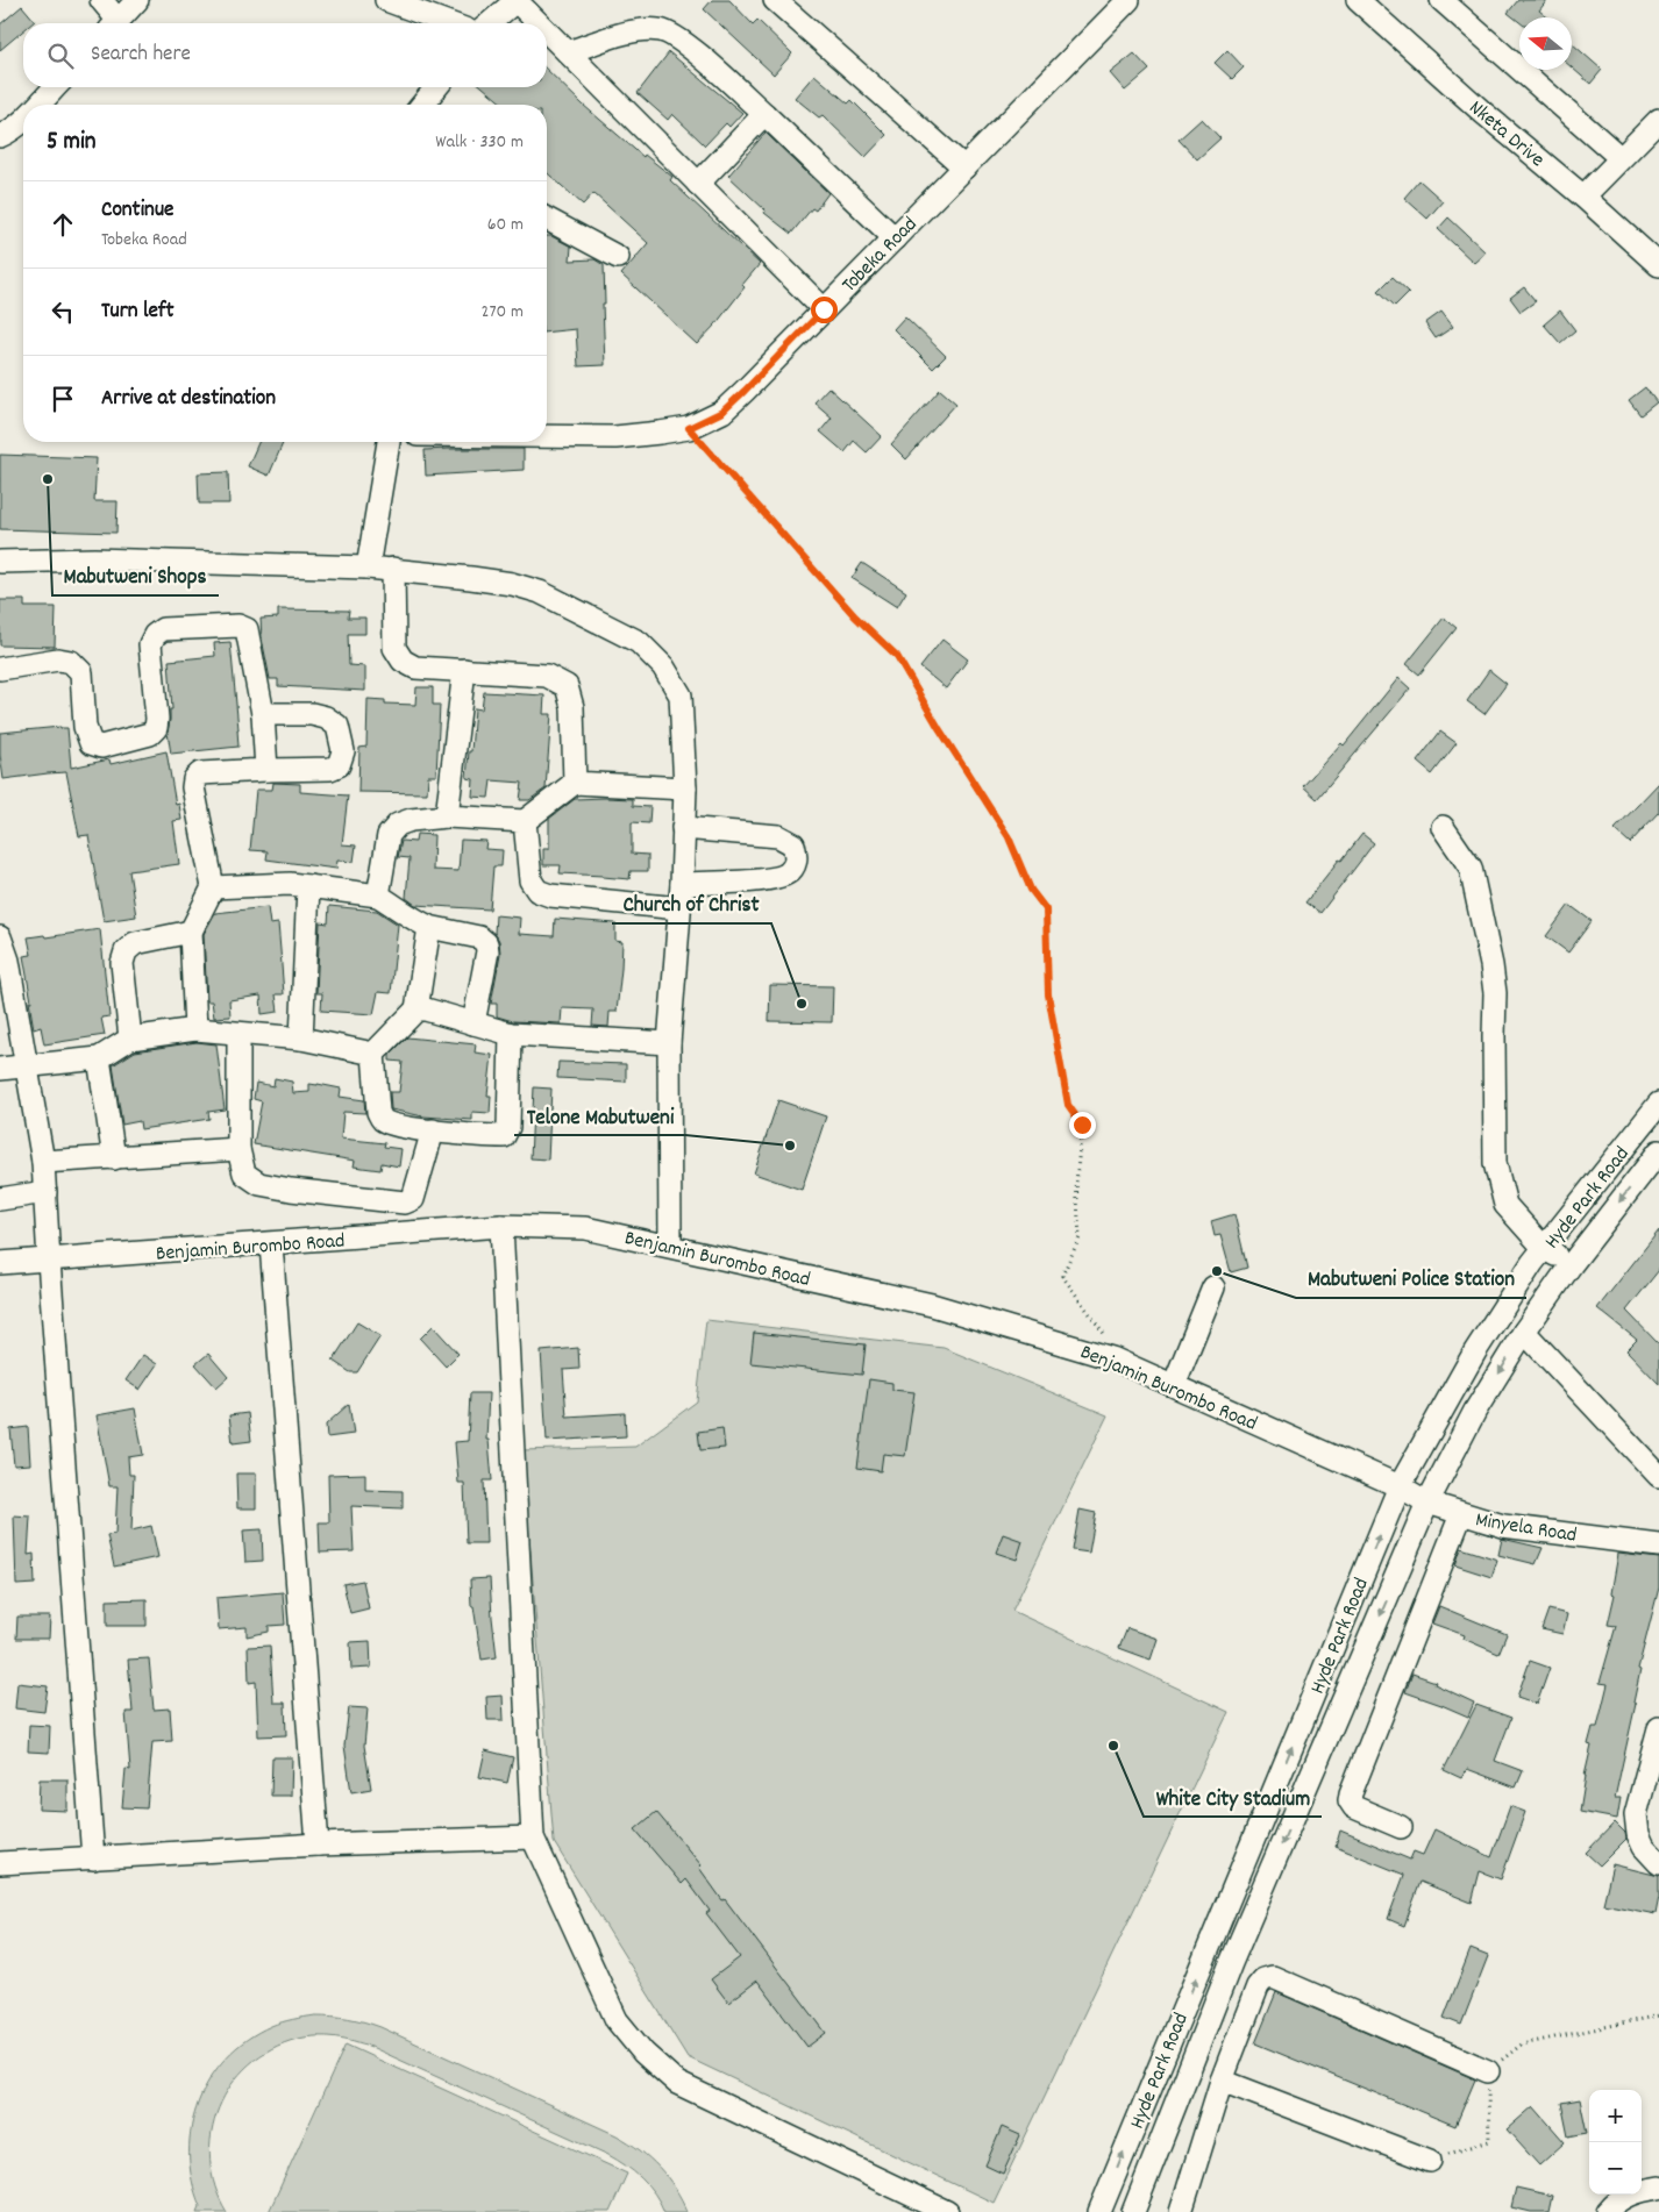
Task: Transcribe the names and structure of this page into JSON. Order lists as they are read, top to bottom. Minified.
{"streets":{"street":["Nketa Drive","Tobeka Road","Hyde Park Road","Benjamin Burombo Road","Minyela Road"]},"crossings":[["Hyde Park Road","Benjamin Burombo Road"],["Hyde Park Road","Minyela Road"],["Benjamin Burombo Road","Minyela Road"]],"places":["Mabutweni Shops","Church of Christ","Telone Mabutweni","Mabutweni Police Station","White City Stadium"],"north":"left","page":{"search":"Search here","heading":["5 min","Walk · 330 m"],"list":[["Continue","Tobeka Road","60 m"],["Turn left","270 m"],"Arrive at destination"],"map_buttons":["+","−"]}}
